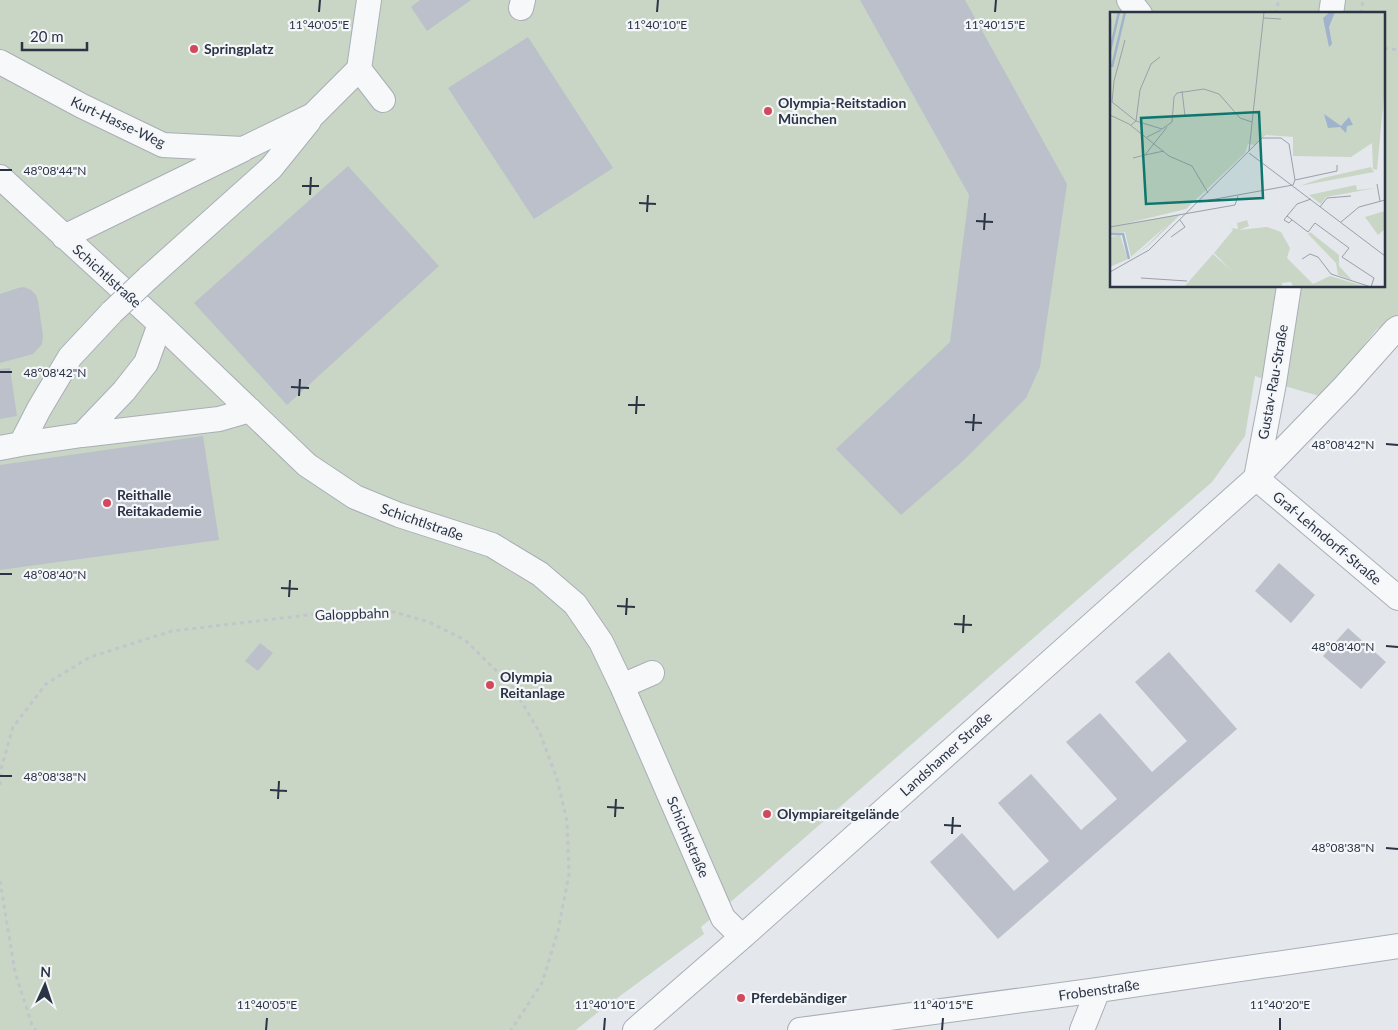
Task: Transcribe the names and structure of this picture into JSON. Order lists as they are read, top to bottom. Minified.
{"streets":{"street":["Kurt-Hasse-Weg","Schichtlstraße","Gustav-Rau-Straße","Graf-Lehndorff-Straße","Landshamer Straße","Frobenstraße"],"path":["Galoppbahn"]},"crossings":[["Schichtlstraße","Landshamer Straße"],["Gustav-Rau-Straße","Graf-Lehndorff-Straße"],["Gustav-Rau-Straße","Landshamer Straße"],["Graf-Lehndorff-Straße","Landshamer Straße"]],"places":["Springplatz","Olympia-Reitstadion München","Reithalle Reitakademie","Olympia Reitanlage","Olympiareitgelände","Pferdebändiger"],"scale_bar":"20 m","north":"top","coordinates":["11°40'05\"E","11°40'10\"E","11°40'15\"E","48°08'44\"N","48°08'42\"N","48°08'40\"N","48°08'38\"N","11°40'20\"E"]}
